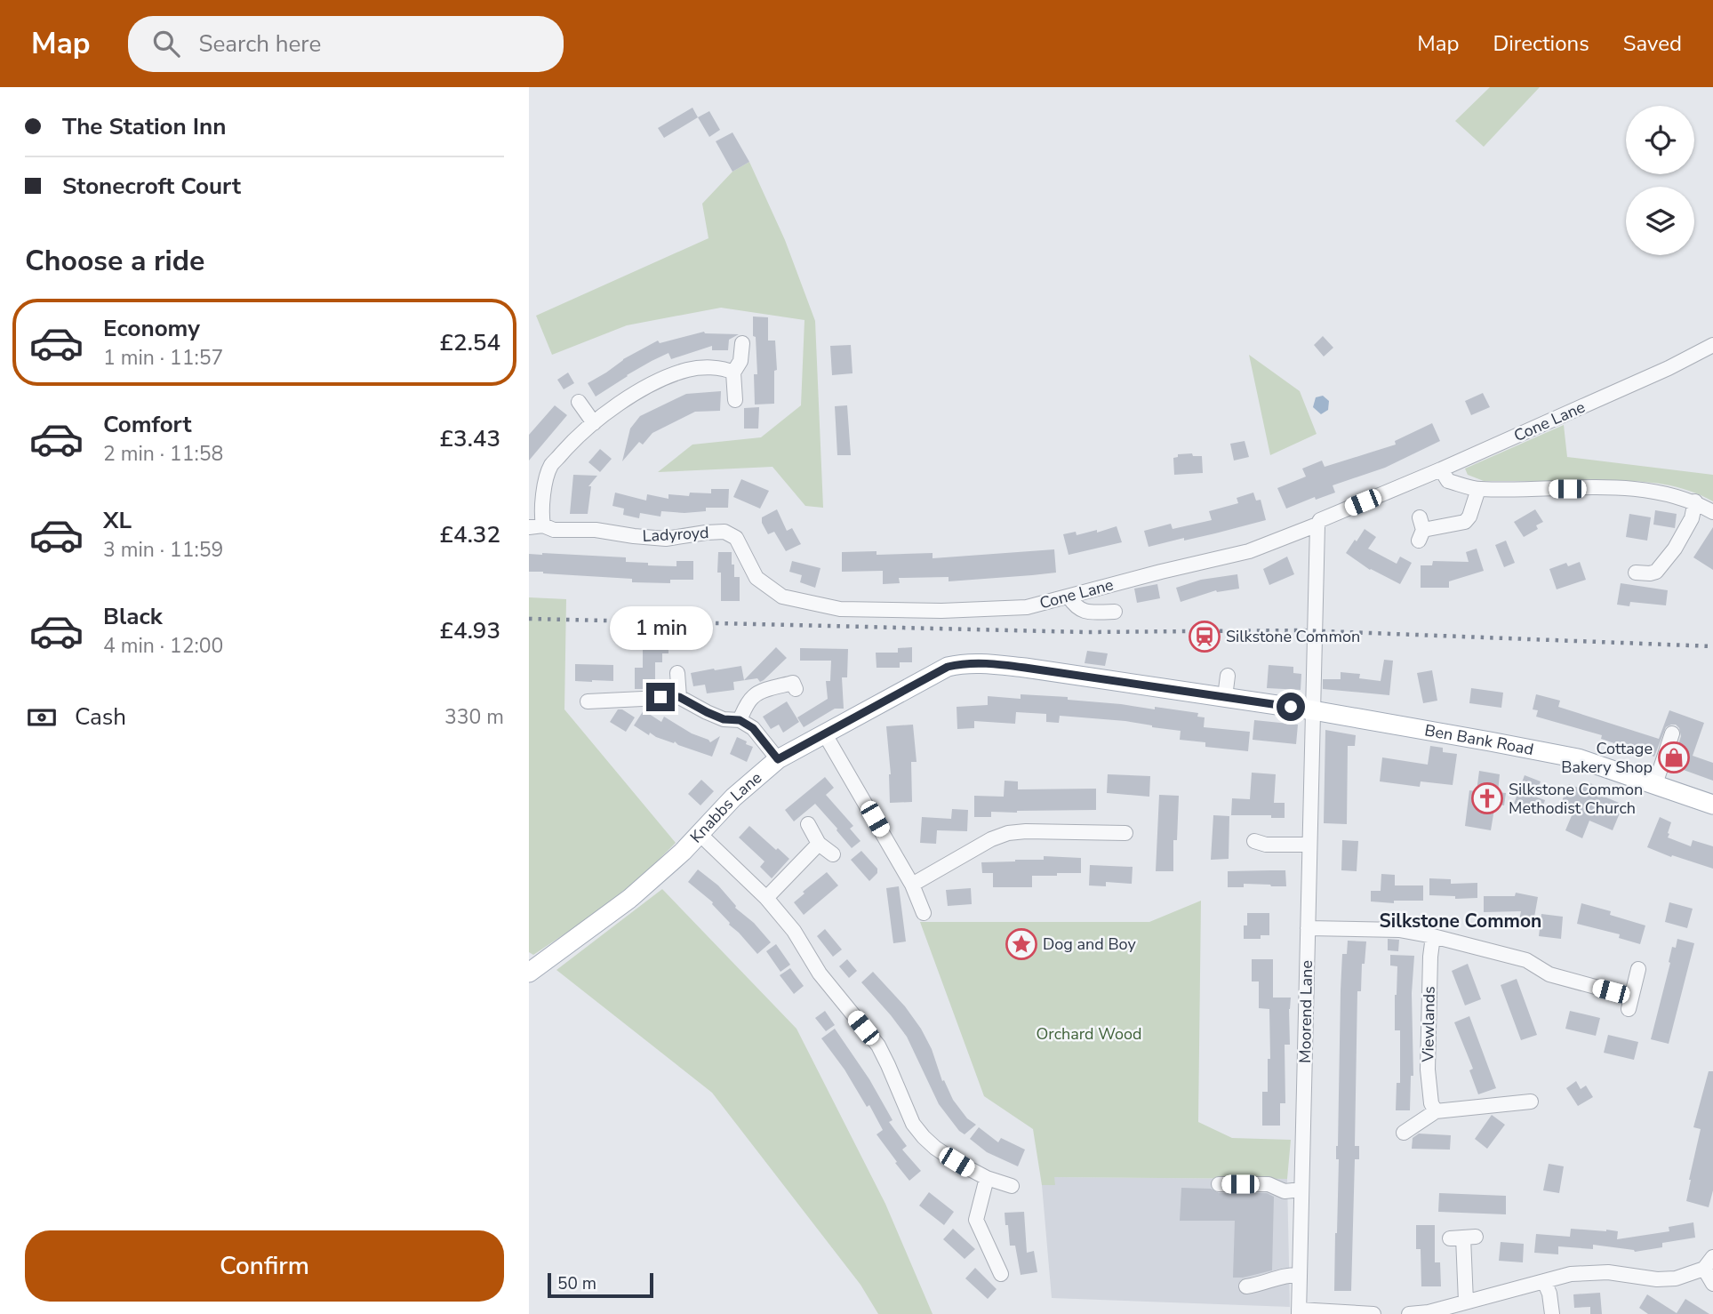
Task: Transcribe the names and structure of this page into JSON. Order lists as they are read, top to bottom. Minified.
{"streets":{"main road":["Ben Bank Road","Knabbs Lane"],"street":["Cone Lane","Ladyroyd","Moorend Lane","Viewlands"]},"crossings":[["Cone Lane","Ladyroyd"],["Ben Bank Road","Knabbs Lane"],["Ben Bank Road","Moorend Lane"],["Knabbs Lane","Moorend Lane"]],"districts":["Silkstone Common"],"parks":["Orchard Wood"],"places":{"station":["Silkstone Common"],"shop":["Cottage Bakery Shop"],"church":["Silkstone Common Methodist Church"],"place":["Dog and Boy"]},"scale_bar":"50 m","page":{"header":"Map","search":"Search here","nav":["Map","Directions","Saved"],"banner":["The Station Inn","Stonecroft Court"],"heading":"Choose a ride","list":[{"name":"Economy","note":"1 min · 11:57","value":"£2.54"},{"name":"Comfort","note":"2 min · 11:58","value":"£3.43"},{"name":"XL","note":"3 min · 11:59","value":"£4.32"},{"name":"Black","note":"4 min · 12:00","value":"£4.93"}],"bubble":"1 min","pay":["Cash","330 m"],"buttons":"Confirm","scale":"50 m"}}
